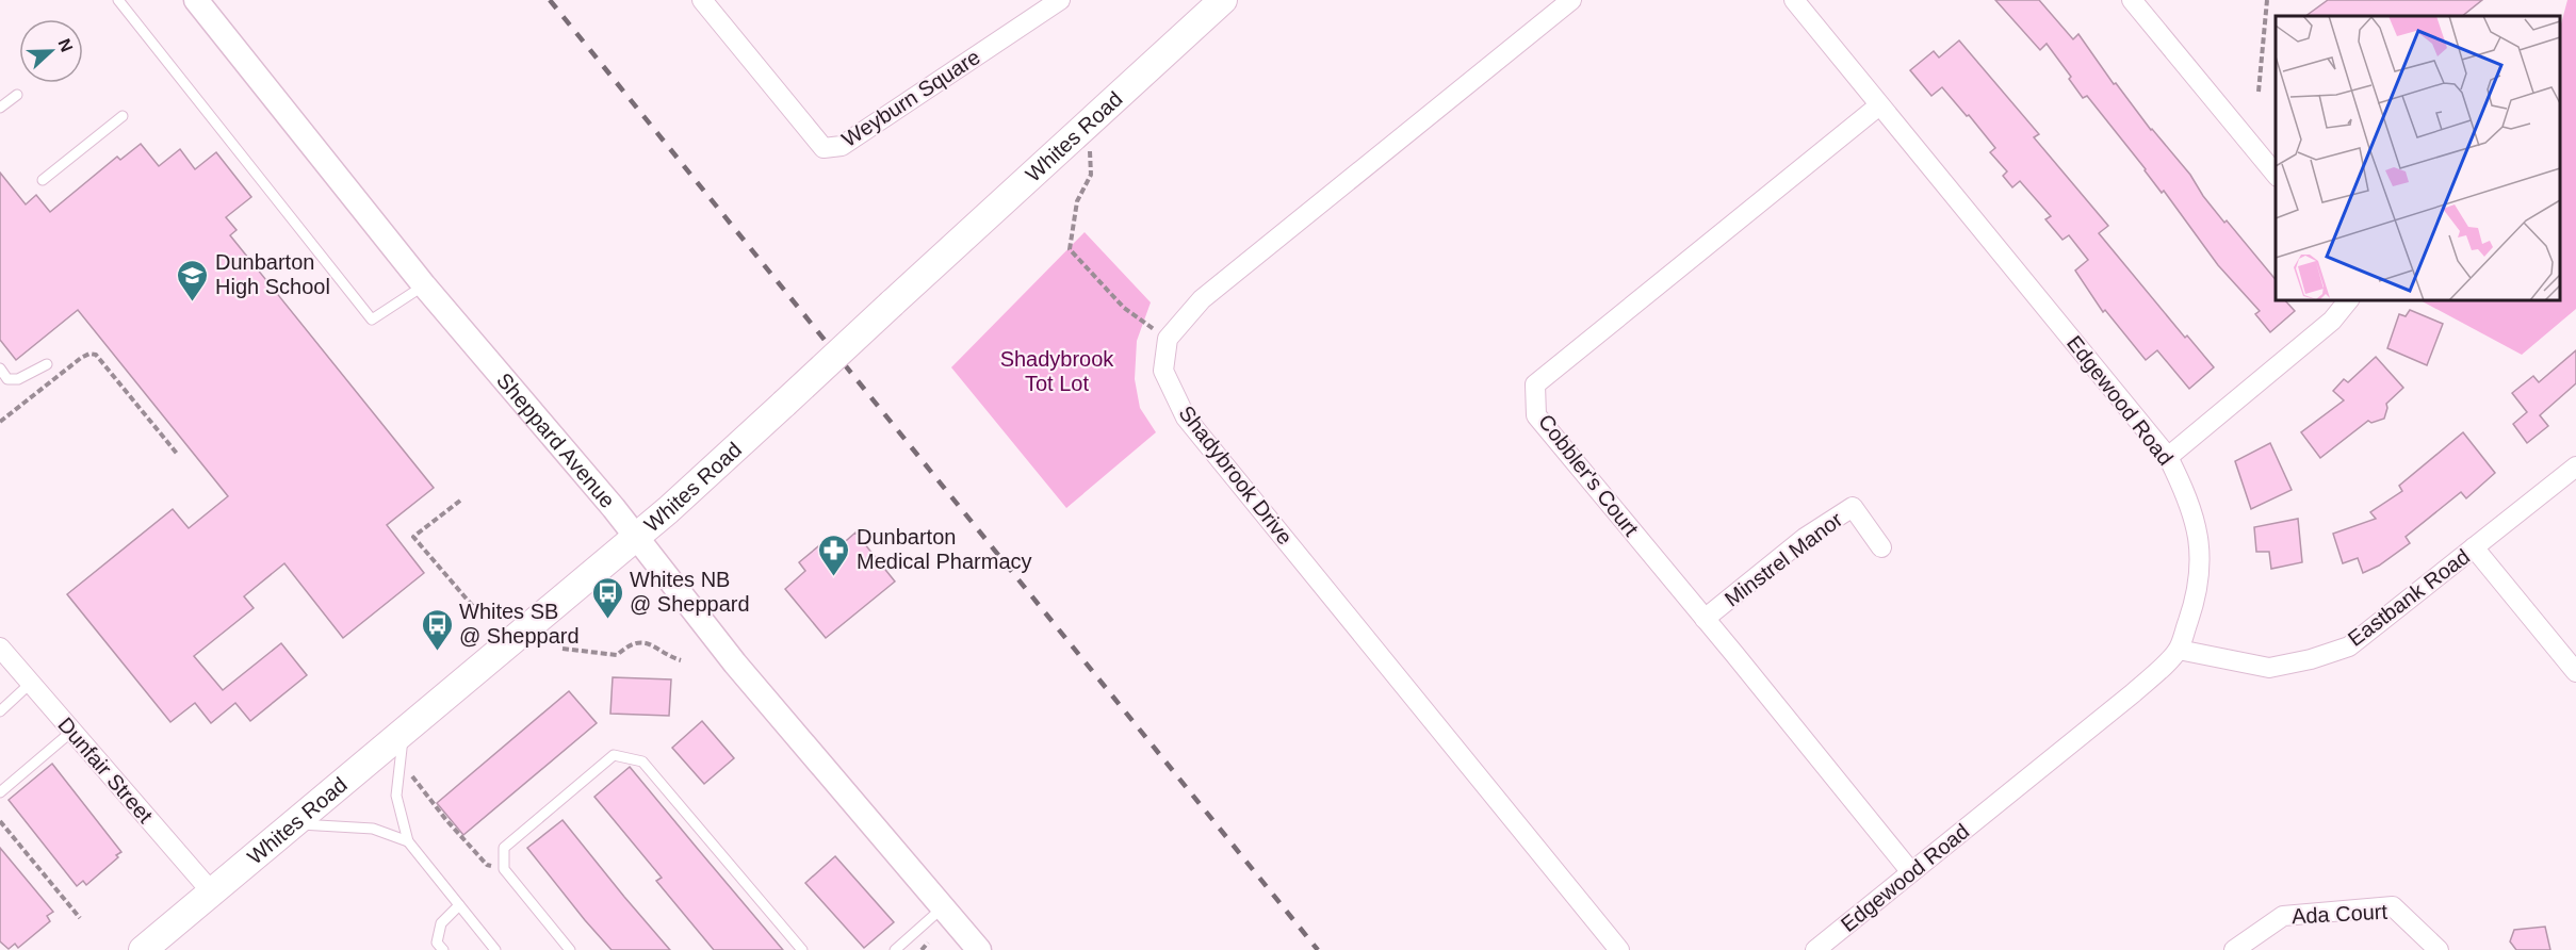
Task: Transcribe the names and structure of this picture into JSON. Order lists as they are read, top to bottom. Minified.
{"streets":{"main road":["Whites Road"],"street":["Weyburn Square","Edgewood Road","Sheppard Avenue","Shadybrook Drive","Cobbler's Court","Minstrel Manor","Eastbank Road","Dunfair Street","Ada Court"]},"crossings":[["Whites Road","Sheppard Avenue"],["Whites Road","Dunfair Street"],["Edgewood Road","Cobbler's Court"],["Edgewood Road","Eastbank Road"],["Cobbler's Court","Minstrel Manor"]],"parks":["Shadybrook Tot Lot"],"places":{"school or university":["Dunbarton High School"],"pharmacy":["Dunbarton Medical Pharmacy"],"bus stop":["Whites NB @ Sheppard","Whites SB @ Sheppard"]},"north":"right"}
